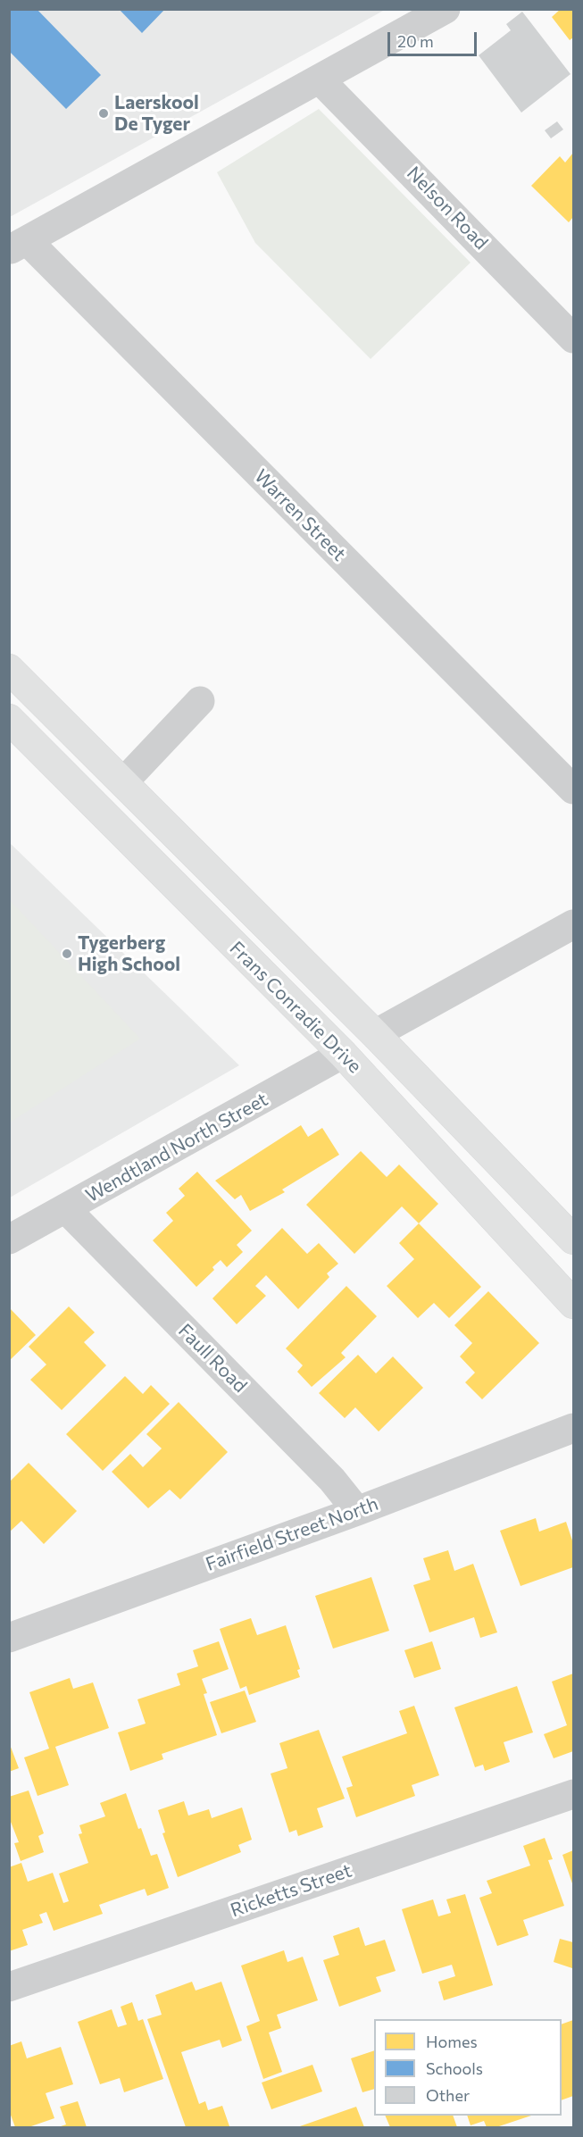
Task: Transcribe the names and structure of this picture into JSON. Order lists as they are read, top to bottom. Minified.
{"streets":{"main road":["Frans Conradie Drive"],"street":["Nelson Road","Warren Street","Wendtland North Street","Faull Road","Fairfield Street North","Ricketts Street"]},"crossings":[["Frans Conradie Drive","Wendtland North Street"],["Wendtland North Street","Faull Road"],["Faull Road","Fairfield Street North"]],"places":["Laerskool De Tyger","Tygerberg High School"],"legend":["Homes","Schools","Other"],"scale_bar":"20 m"}
